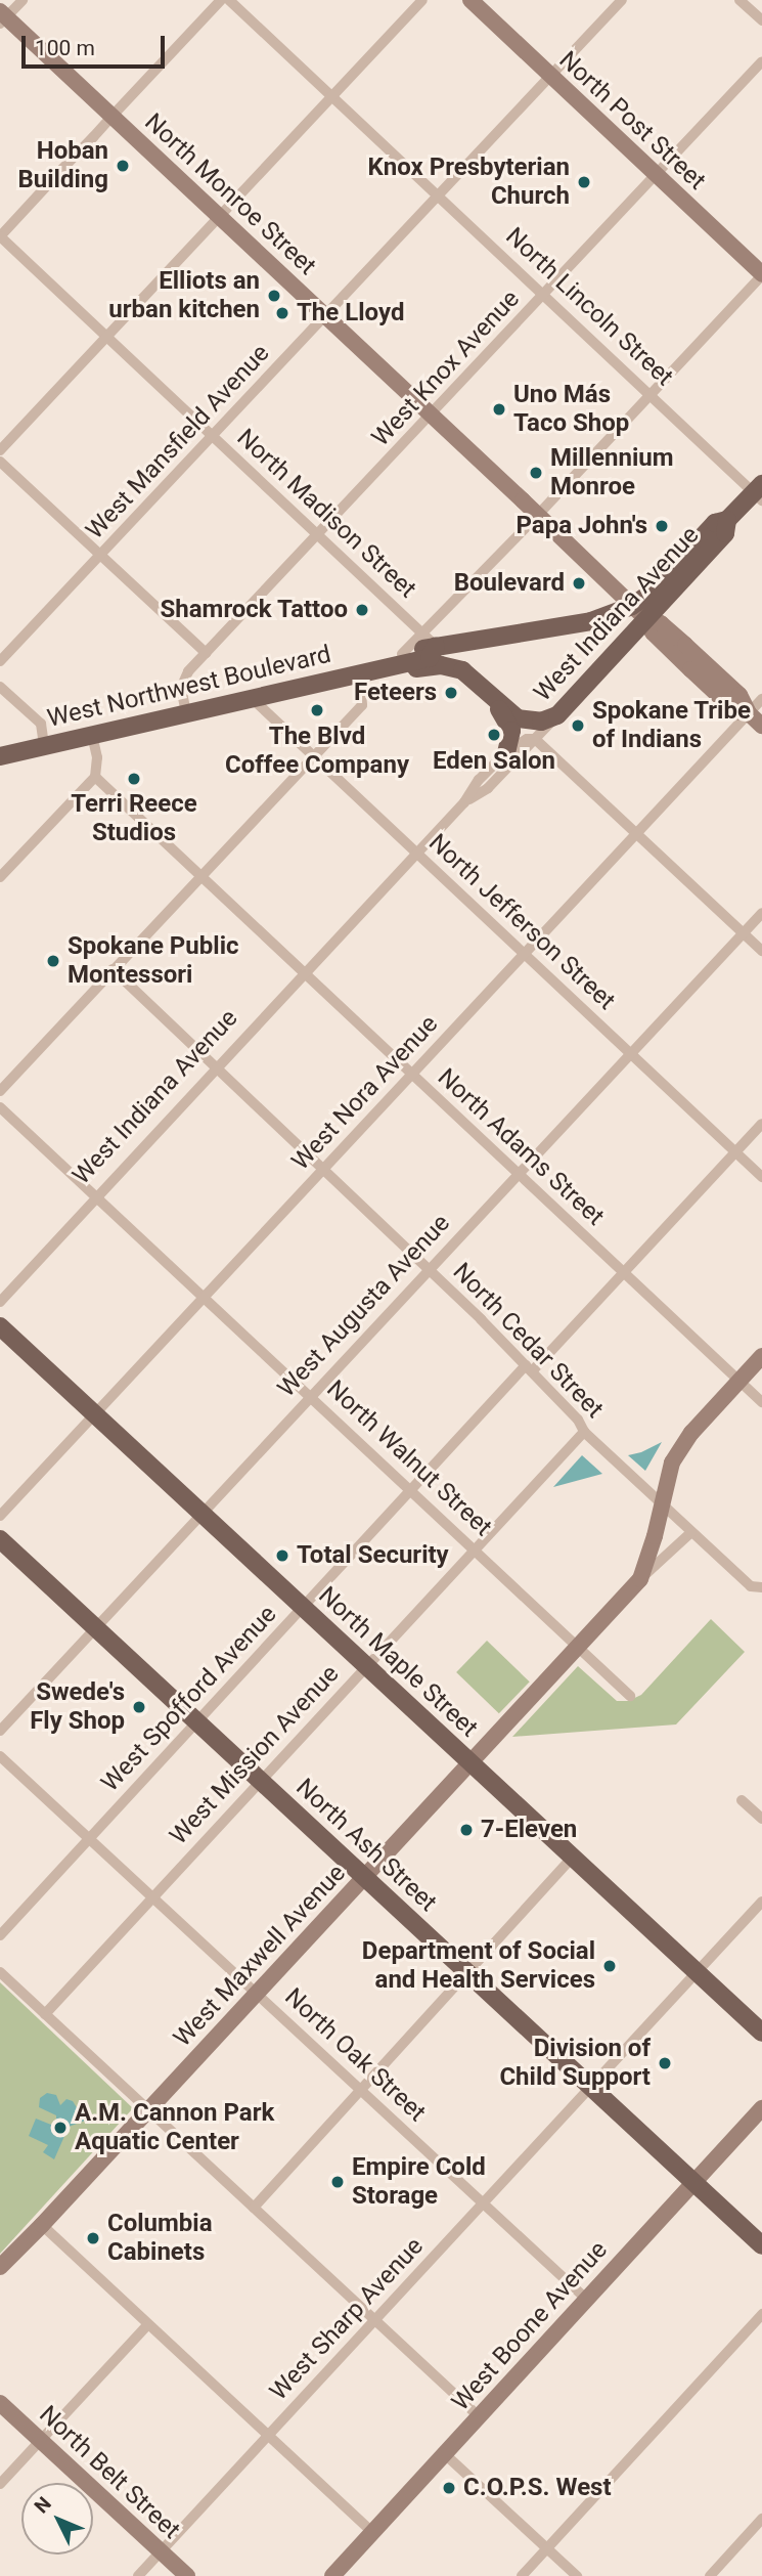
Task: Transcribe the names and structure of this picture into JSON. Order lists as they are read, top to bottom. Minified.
{"streets":{"main road":["West Indiana Avenue","West Northwest Boulevard","North Maple Street","North Ash Street"],"street":["North Post Street","North Monroe Street","North Lincoln Street","West Knox Avenue","West Mansfield Avenue","North Madison Street","North Jefferson Street","West Nora Avenue","North Adams Street","West Augusta Avenue","North Cedar Street","North Walnut Street","West Spofford Avenue","West Mission Avenue","West Maxwell Avenue","North Oak Street","West Sharp Avenue","West Boone Avenue","North Belt Street"]},"crossings":[["North Post Street","West Knox Avenue"],["North Post Street","West Mansfield Avenue"],["North Monroe Street","West Knox Avenue"],["North Monroe Street","West Mansfield Avenue"],["North Monroe Street","West Indiana Avenue"],["North Monroe Street","West Nora Avenue"],["North Lincoln Street","West Knox Avenue"],["North Lincoln Street","West Mansfield Avenue"],["North Lincoln Street","West Indiana Avenue"],["West Knox Avenue","North Madison Street"],["West Knox Avenue","West Northwest Boulevard"],["West Mansfield Avenue","North Madison Street"],["West Indiana Avenue","West Northwest Boulevard"],["West Indiana Avenue","North Jefferson Street"],["West Indiana Avenue","North Adams Street"],["West Indiana Avenue","North Cedar Street"],["West Indiana Avenue","North Walnut Street"],["West Northwest Boulevard","North Jefferson Street"],["North Jefferson Street","West Nora Avenue"],["North Jefferson Street","West Augusta Avenue"],["North Jefferson Street","West Spofford Avenue"],["West Nora Avenue","North Adams Street"],["West Nora Avenue","North Cedar Street"],["West Nora Avenue","North Walnut Street"],["West Nora Avenue","North Maple Street"],["North Adams Street","West Augusta Avenue"],["North Adams Street","West Spofford Avenue"],["North Adams Street","West Maxwell Avenue"],["West Augusta Avenue","North Cedar Street"],["West Augusta Avenue","North Walnut Street"],["West Augusta Avenue","North Maple Street"],["West Augusta Avenue","North Ash Street"],["North Cedar Street","West Spofford Avenue"],["North Cedar Street","West Mission Avenue"],["North Cedar Street","West Maxwell Avenue"],["North Walnut Street","West Spofford Avenue"],["North Walnut Street","West Mission Avenue"],["North Walnut Street","West Maxwell Avenue"],["North Maple Street","West Spofford Avenue"],["North Maple Street","West Mission Avenue"],["North Maple Street","West Maxwell Avenue"],["North Maple Street","West Sharp Avenue"],["West Spofford Avenue","North Ash Street"],["West Spofford Avenue","North Oak Street"],["West Mission Avenue","North Ash Street"],["West Mission Avenue","North Oak Street"],["North Ash Street","West Maxwell Avenue"],["North Ash Street","West Sharp Avenue"],["North Ash Street","West Boone Avenue"],["West Maxwell Avenue","North Oak Street"],["North Oak Street","West Sharp Avenue"],["North Oak Street","West Boone Avenue"],["West Sharp Avenue","North Belt Street"]],"places":["Hoban Building","Knox Presbyterian Church","Elliots an urban kitchen","The Lloyd","Uno Más Taco Shop","Millennium Monroe","Papa John's","Boulevard","Shamrock Tattoo","Feteers","The Blvd Coffee Company","Spokane Tribe of Indians","Eden Salon","Terri Reece Studios","Spokane Public Montessori","Total Security","Swede's Fly Shop","7-Eleven","Department of Social and Health Services","Division of Child Support","A.M. Cannon Park Aquatic Center","Empire Cold Storage","Columbia Cabinets","C.O.P.S. West"],"scale_bar":"100 m","north":"top left"}
